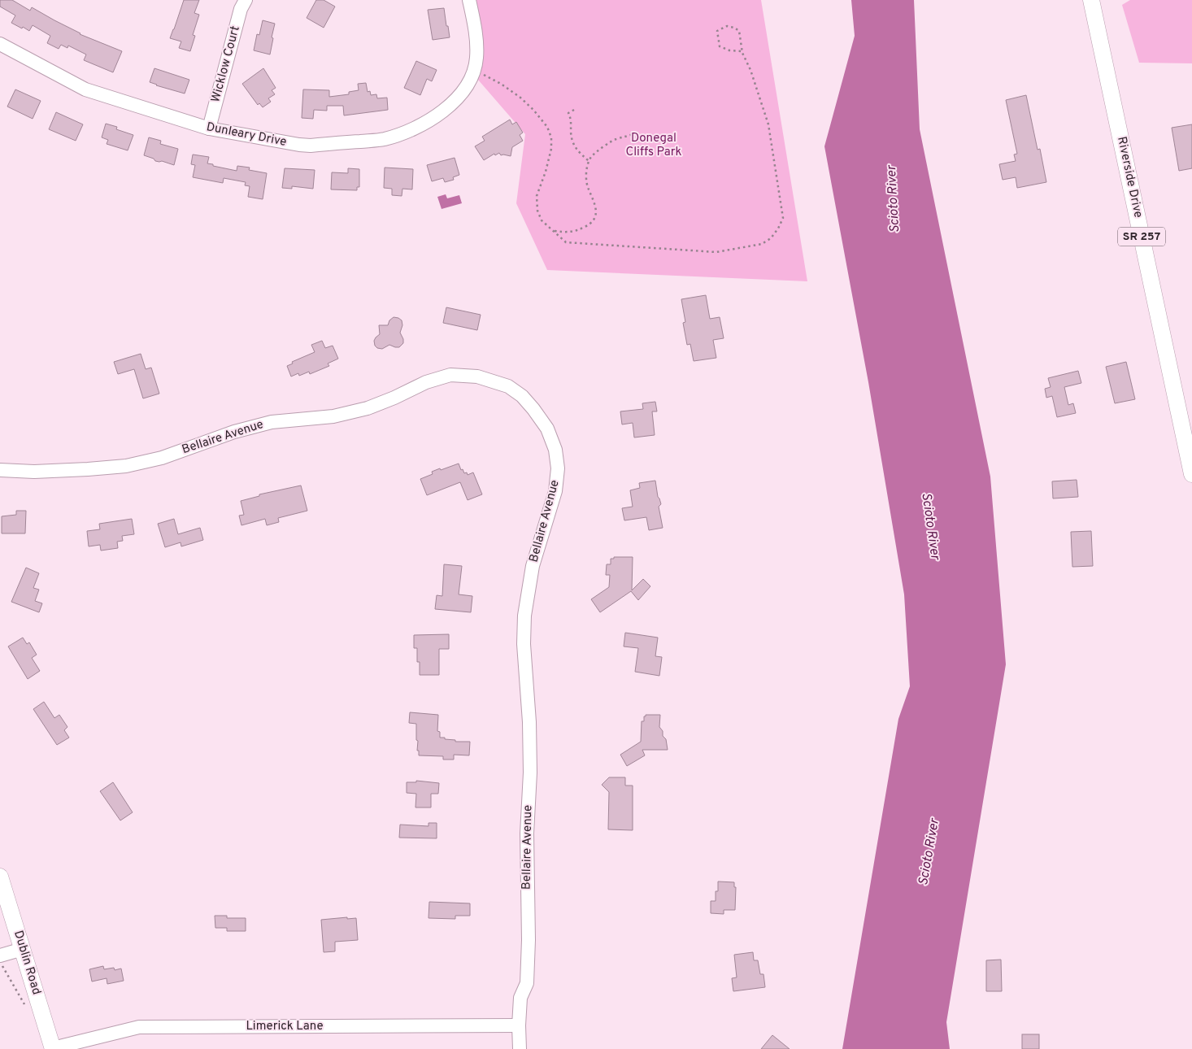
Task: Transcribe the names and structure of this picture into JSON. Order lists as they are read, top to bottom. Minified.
{"streets":{"main road":["Riverside Drive","SR 257","Dublin Road"],"street":["Wicklow Court","Dunleary Drive","Bellaire Avenue","Limerick Lane"]},"crossings":[["Wicklow Court","Dunleary Drive"],["Bellaire Avenue","Limerick Lane"],["Dublin Road","Limerick Lane"]],"water":["Scioto River"],"parks":["Donegal Cliffs Park"]}
